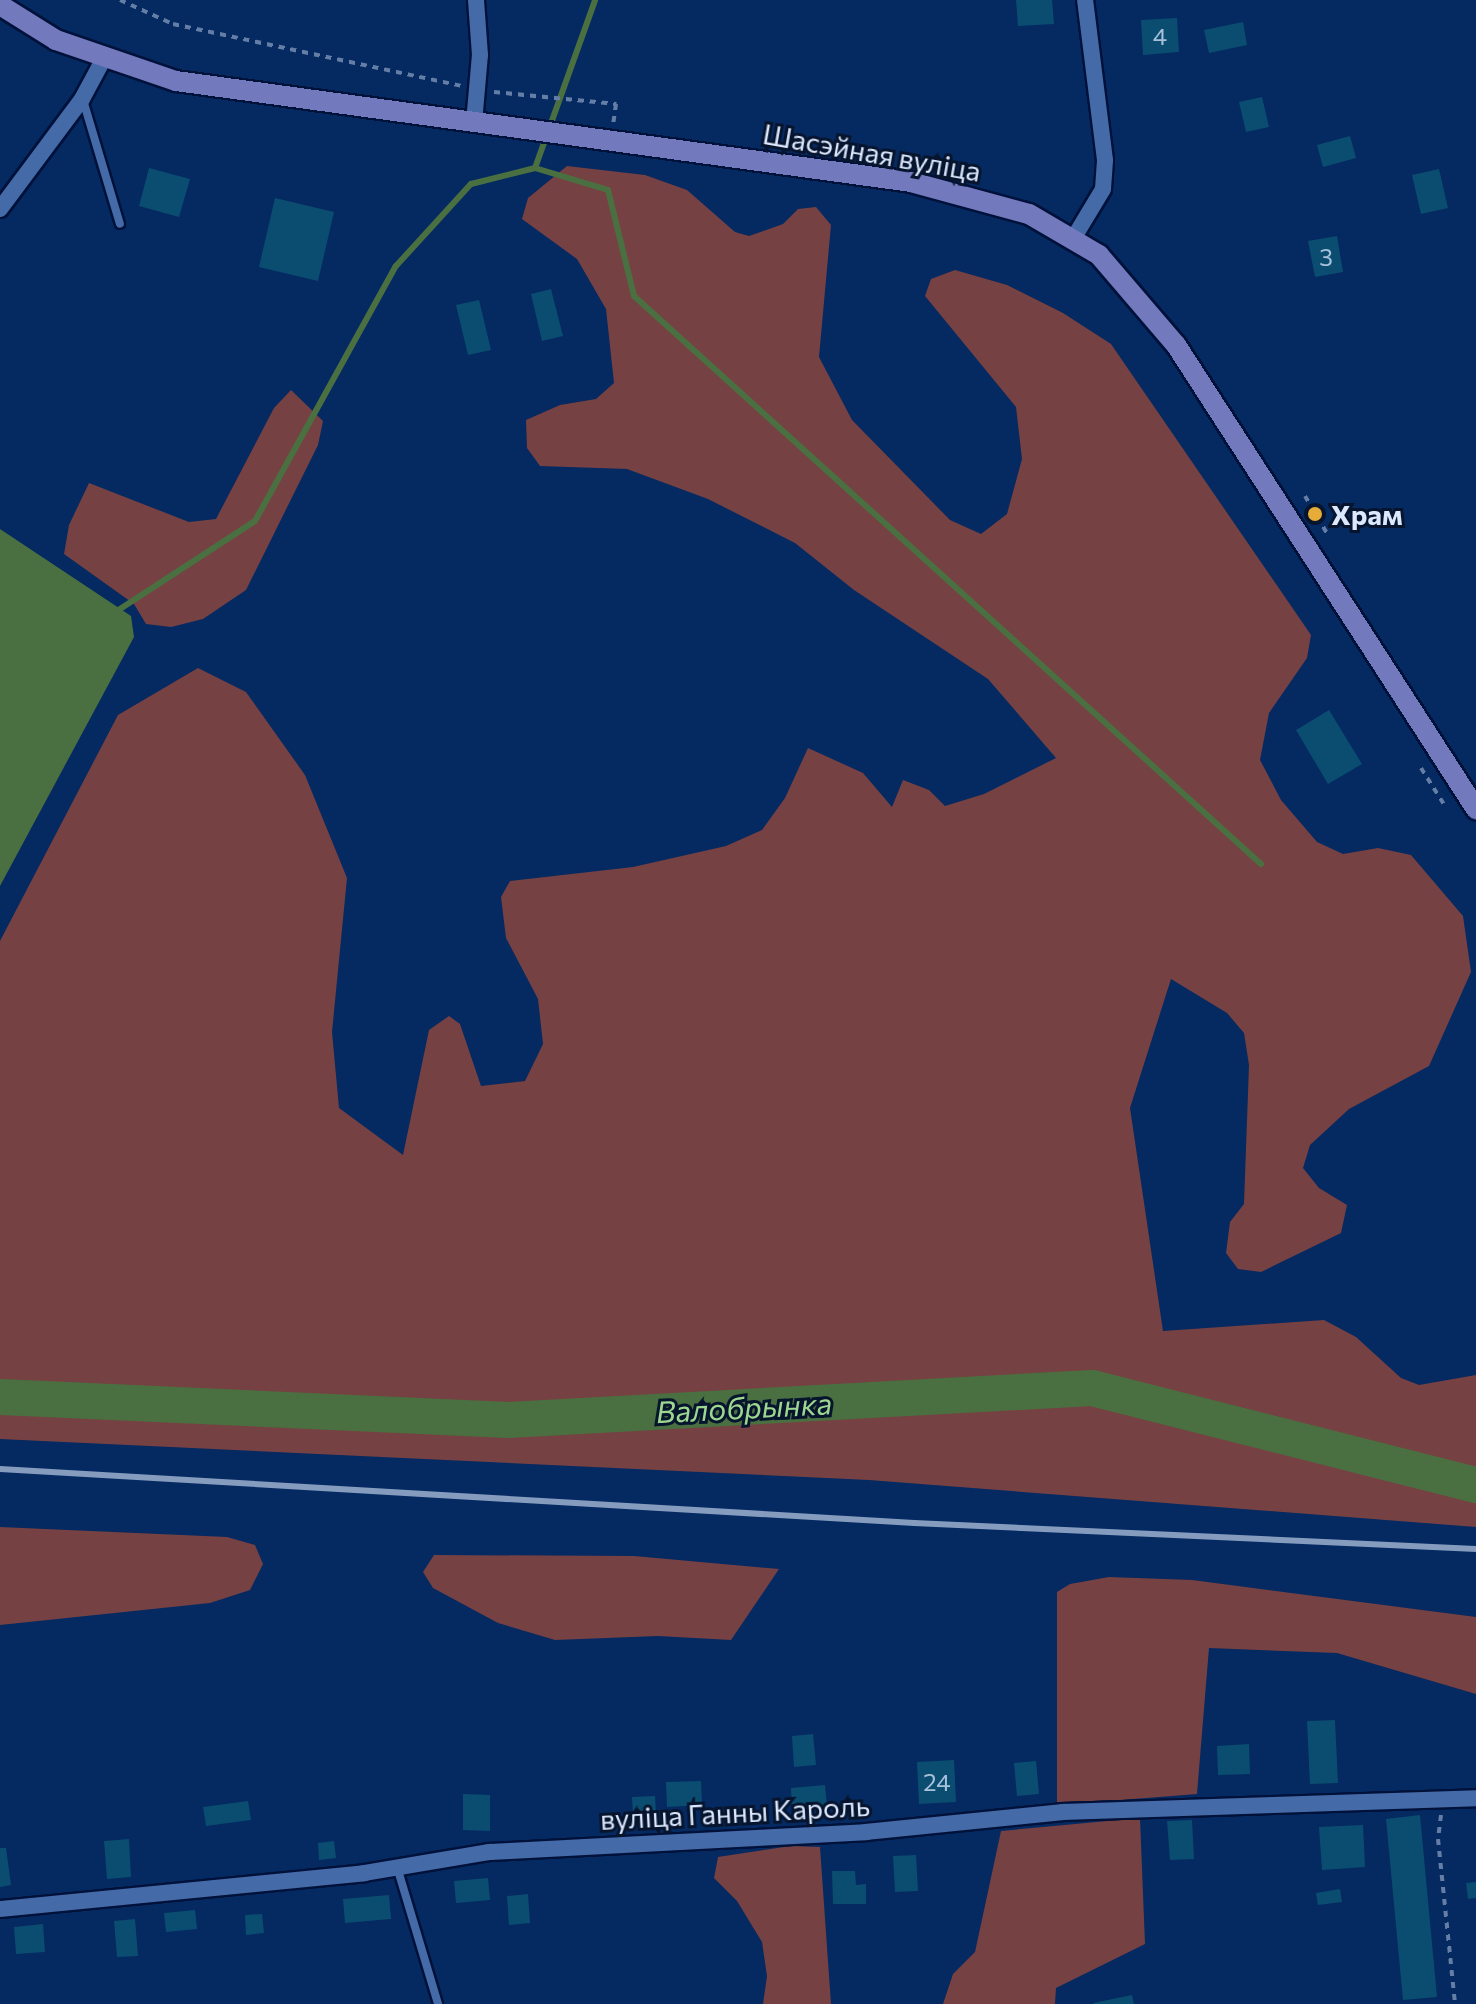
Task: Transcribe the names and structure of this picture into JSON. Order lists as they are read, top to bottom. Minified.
{"streets":{"main road":["Шасэйная вуліца"],"street":["вуліца Ганны Кароль"]},"water":["Валобрынка"],"places":["Храм"],"house_numbers":["4","3","24"]}
